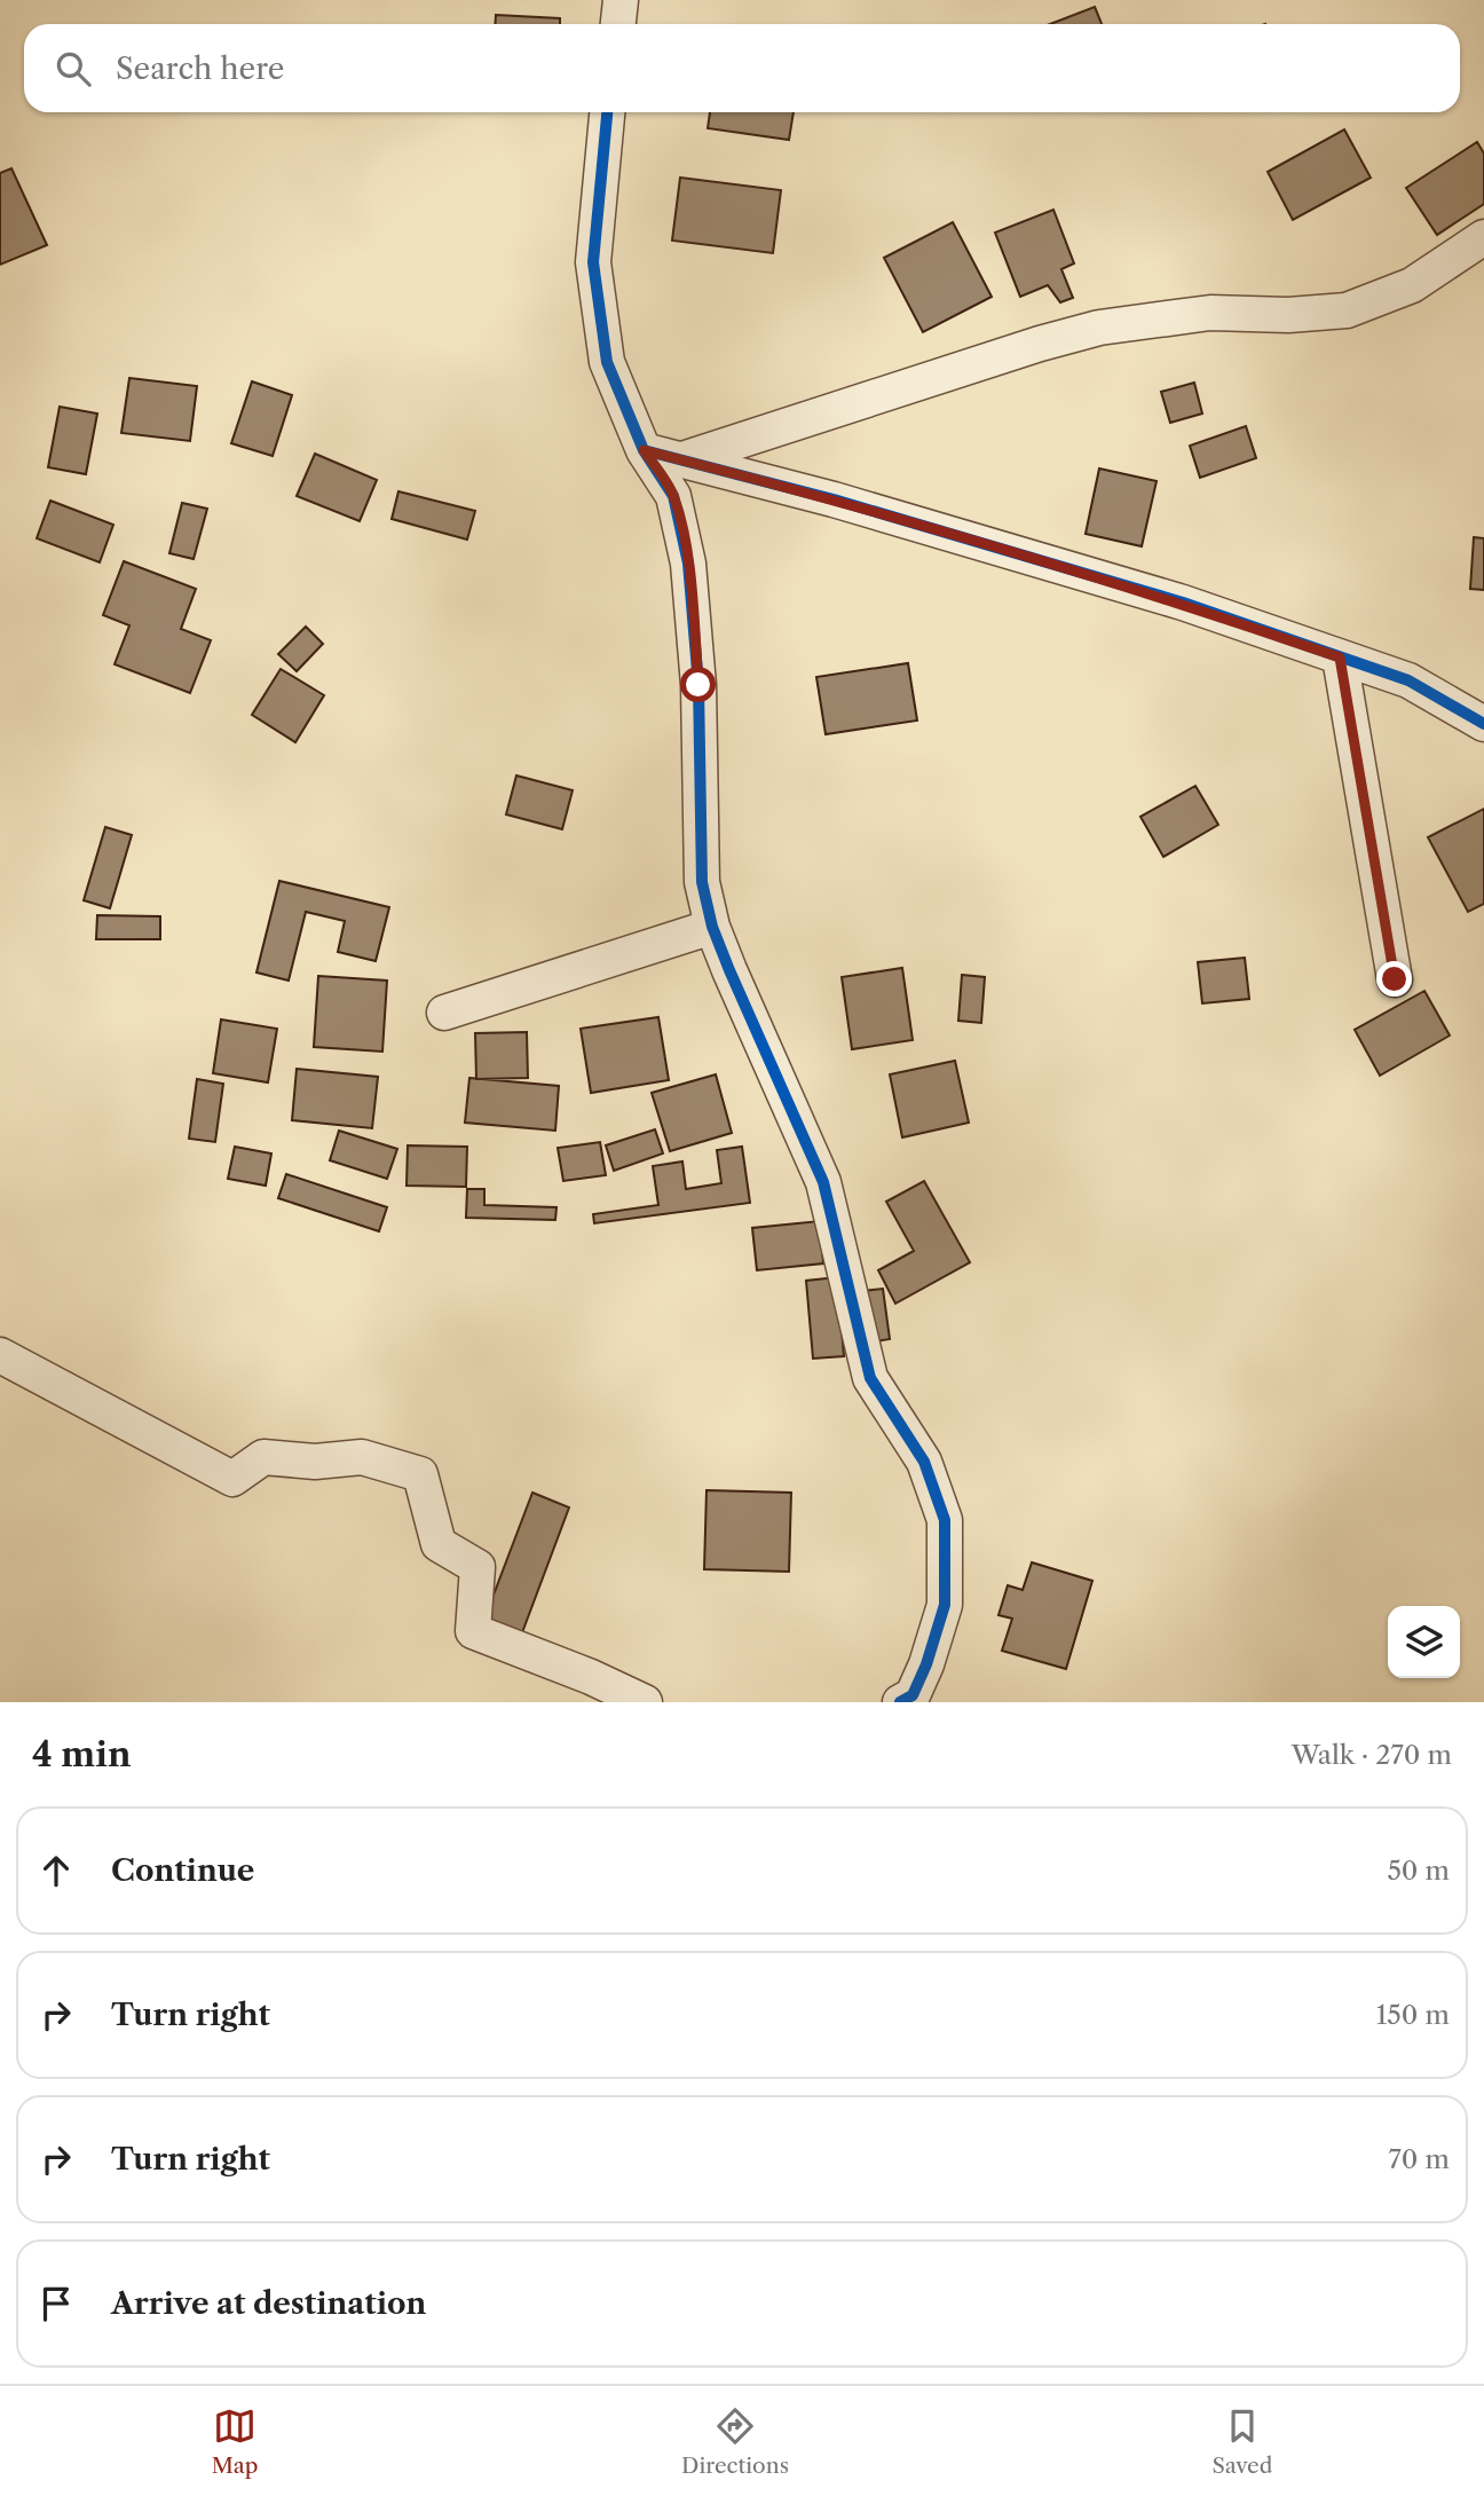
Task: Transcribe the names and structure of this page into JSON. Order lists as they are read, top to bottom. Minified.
{"page":{"search":"Search here","heading":["4 min","Walk · 270 m"],"list":[["Continue","50 m"],["Turn right","150 m"],["Turn right","70 m"],"Arrive at destination"],"nav":["Map","Directions","Saved"]}}
